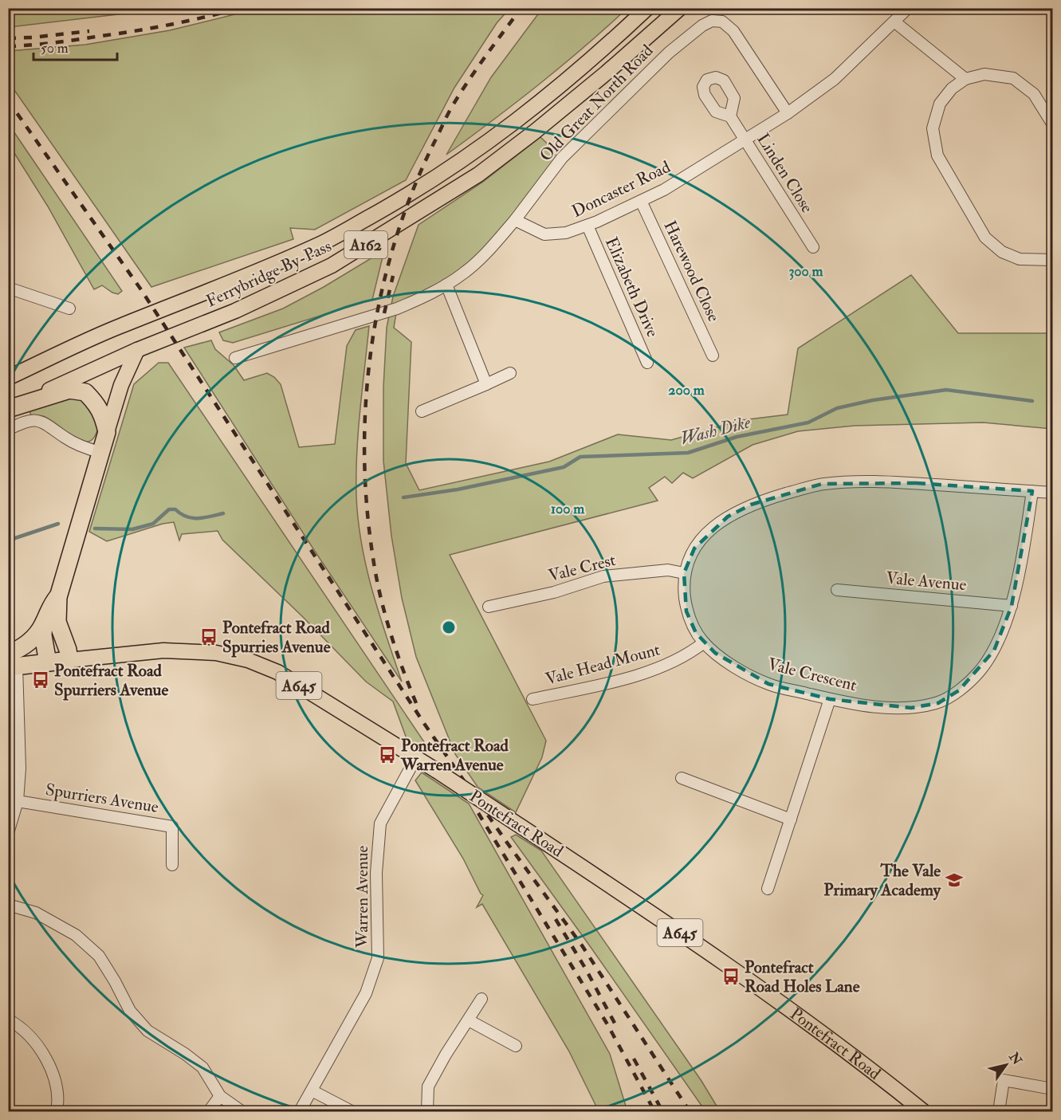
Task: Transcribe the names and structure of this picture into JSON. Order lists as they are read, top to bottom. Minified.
{"streets":{"highway":["A645","Pontefract Road"],"main road":["A162","Ferrybridge By-Pass"],"street":["Old Great North Road","Linden Close","Doncaster Road","Harewood Close","Elizabeth Drive","Vale Crest","Vale Avenue","Vale Head Mount","Vale Crescent","Spurriers Avenue","Warren Avenue"]},"crossings":[["Old Great North Road","Doncaster Road"],["Linden Close","Doncaster Road"],["Doncaster Road","Harewood Close"],["Doncaster Road","Elizabeth Drive"],["Vale Crest","Vale Crescent"],["Vale Avenue","Vale Crescent"],["Vale Head Mount","Vale Crescent"],["Pontefract Road","Warren Avenue"]],"water":["Wash Dike"],"places":{"bus stop":["Pontefract Road Spurries Avenue","Pontefract Road Spurriers Avenue","Pontefract Road Warren Avenue","Pontefract Road Holes Lane"],"school or university":["The Vale Primary Academy"]},"scale_bar":"50 m","north":"top right","rings":["300 m","200 m","100 m"]}
